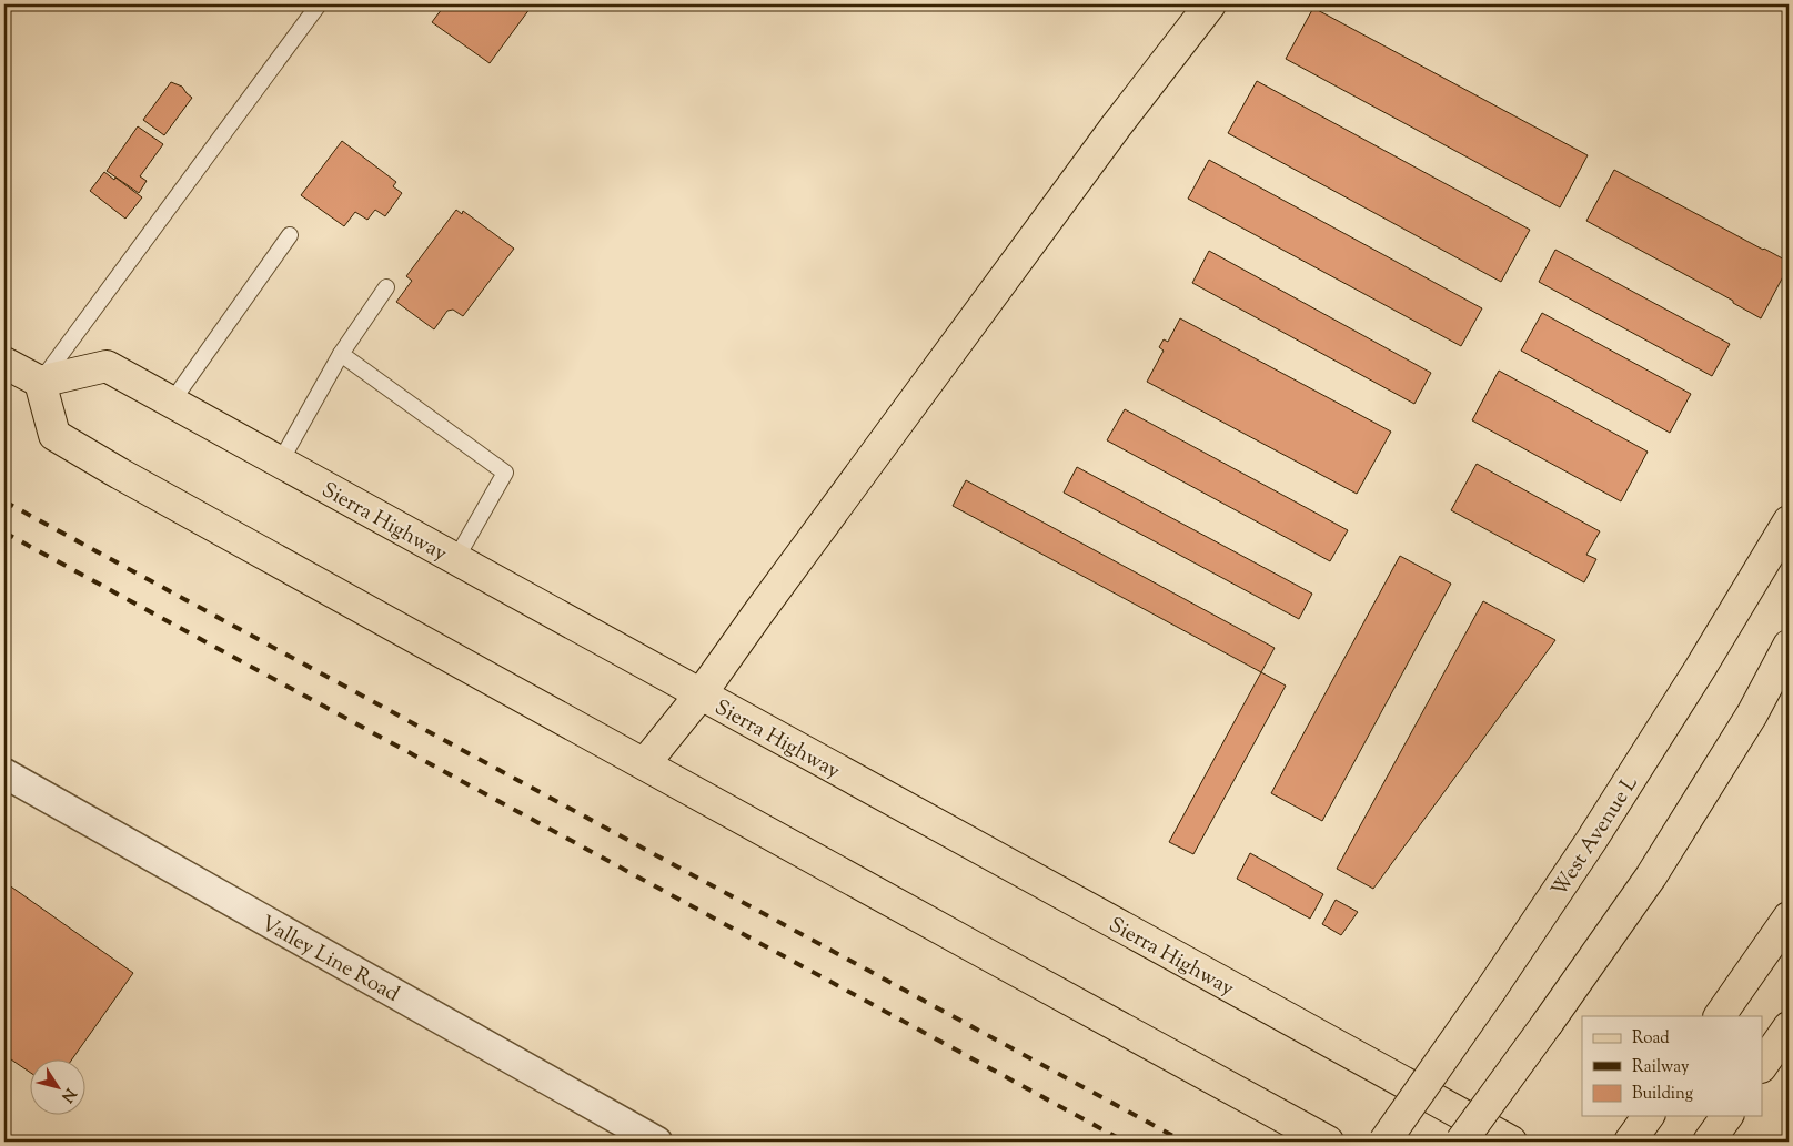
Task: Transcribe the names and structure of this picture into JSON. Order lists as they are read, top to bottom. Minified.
{"streets":{"main road":["Sierra Highway","West Avenue L"],"street":["Valley Line Road"]},"legend":["Road","Railway","Building"],"north":"bottom right"}
